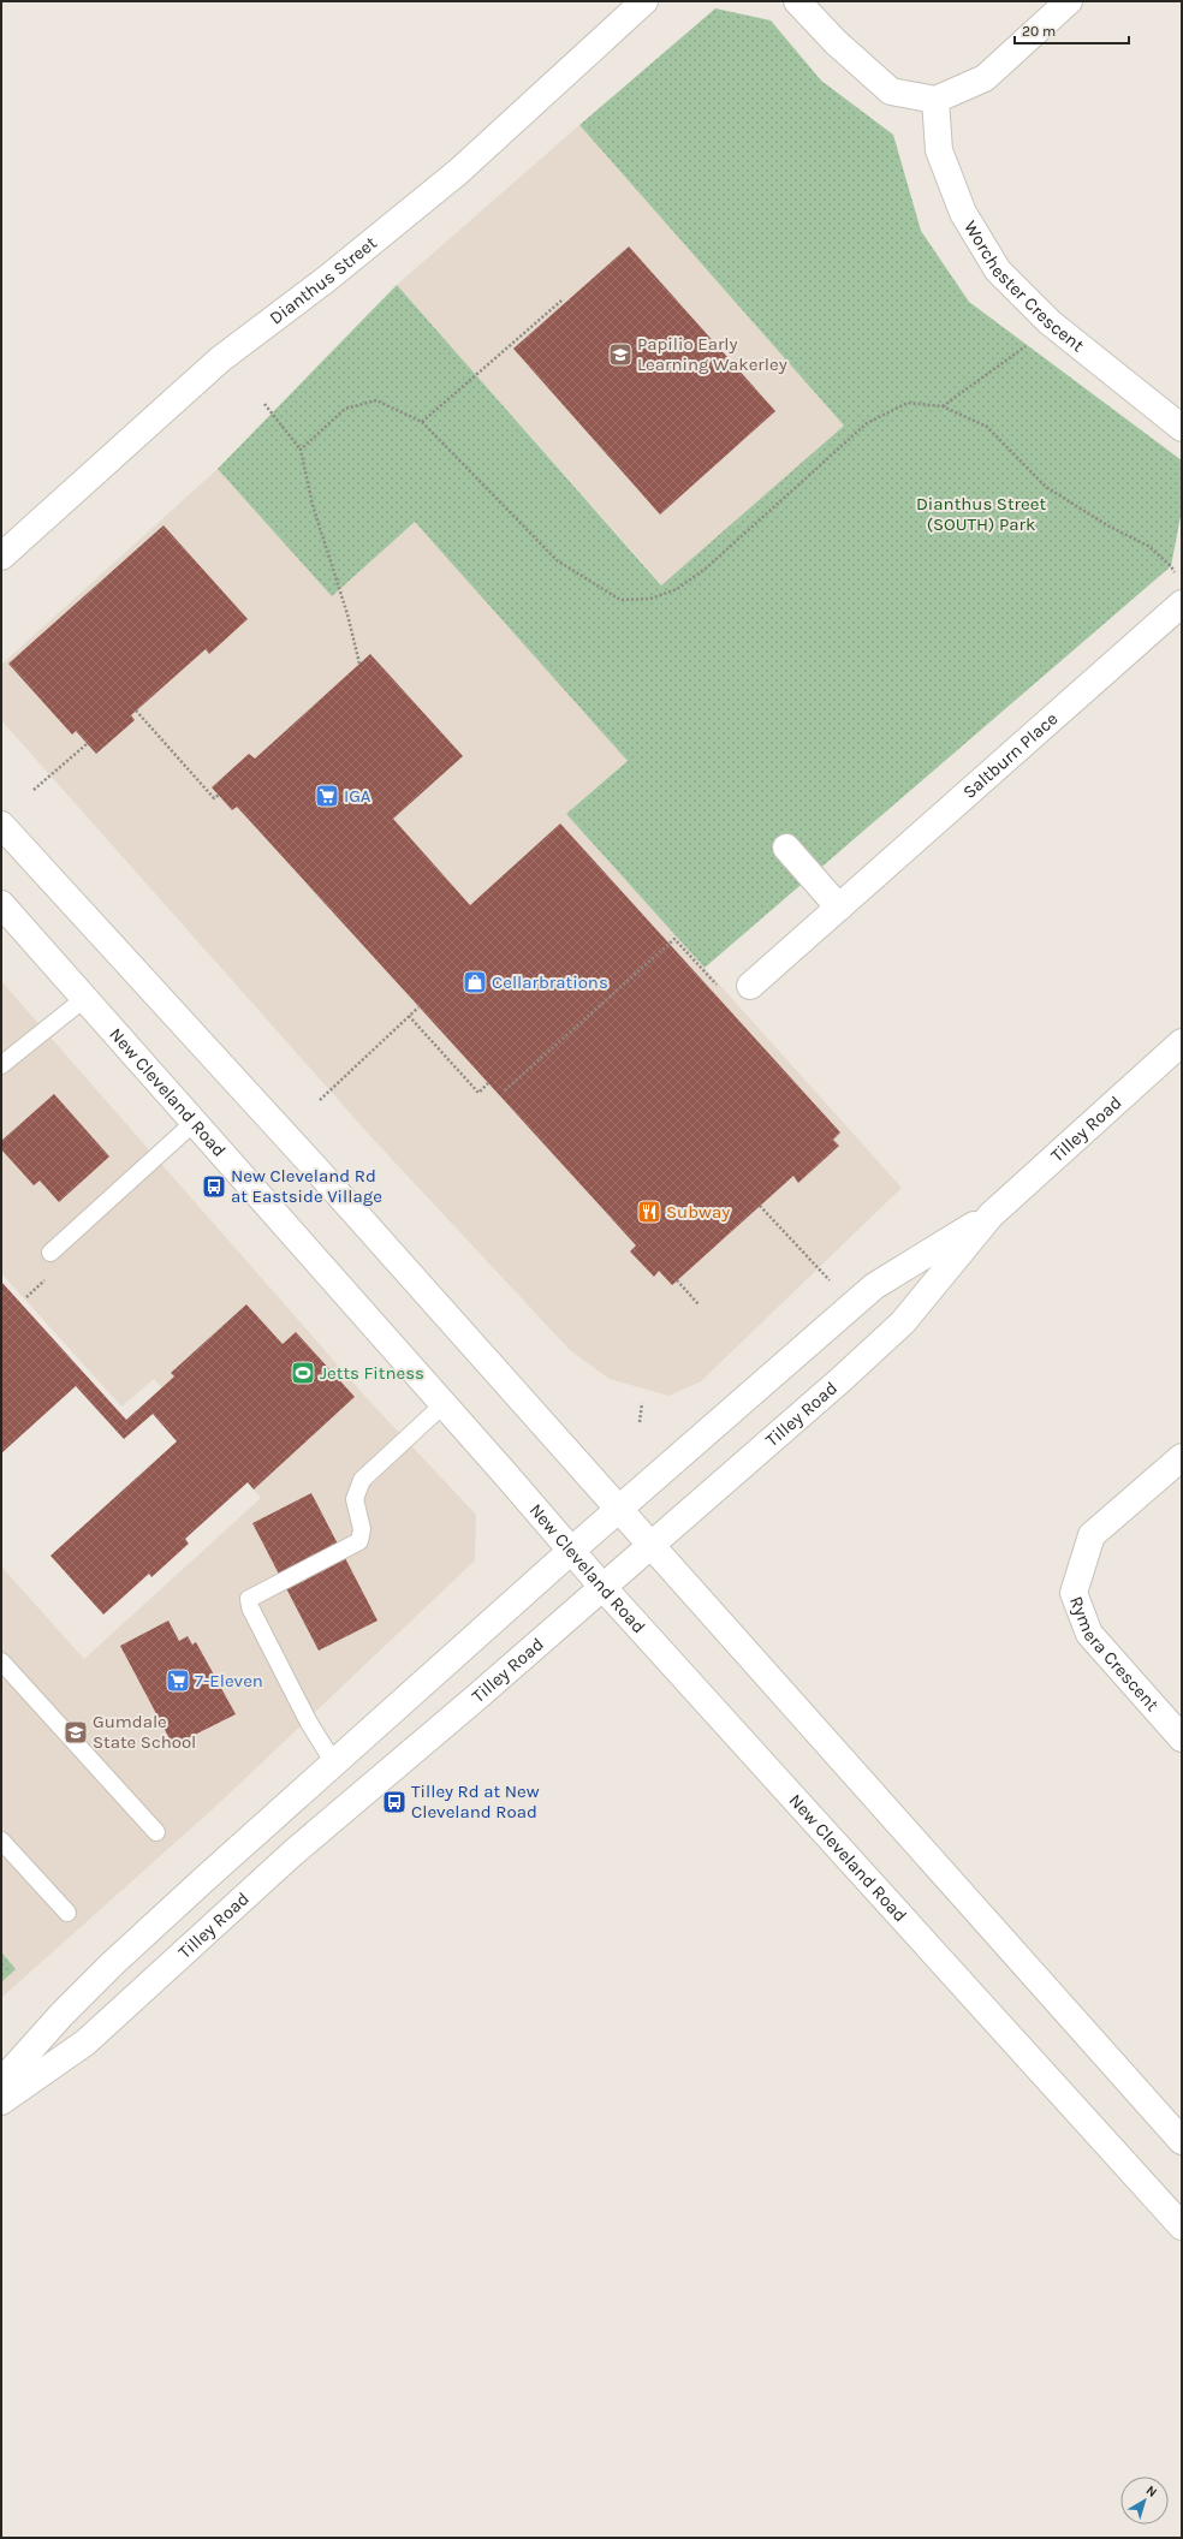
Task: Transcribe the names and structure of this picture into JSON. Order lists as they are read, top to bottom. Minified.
{"streets":{"street":["Dianthus Street","Worchester Crescent","Saltburn Place","New Cleveland Road","Tilley Road","Rymera Crescent"]},"crossings":[["New Cleveland Road","Tilley Road"]],"parks":["Dianthus Street (SOUTH) Park"],"places":{"school or university":["Papilio Early Learning Wakerley","Gumdale State School"],"supermarket":["IGA","7-Eleven"],"shop":["Cellarbrations"],"bus stop":["New Cleveland Rd at Eastside Village","Tilley Rd at New Cleveland Road"],"restaurant":["Subway"],"sports":["Jetts Fitness"]},"scale_bar":"20 m","north":"top right"}
